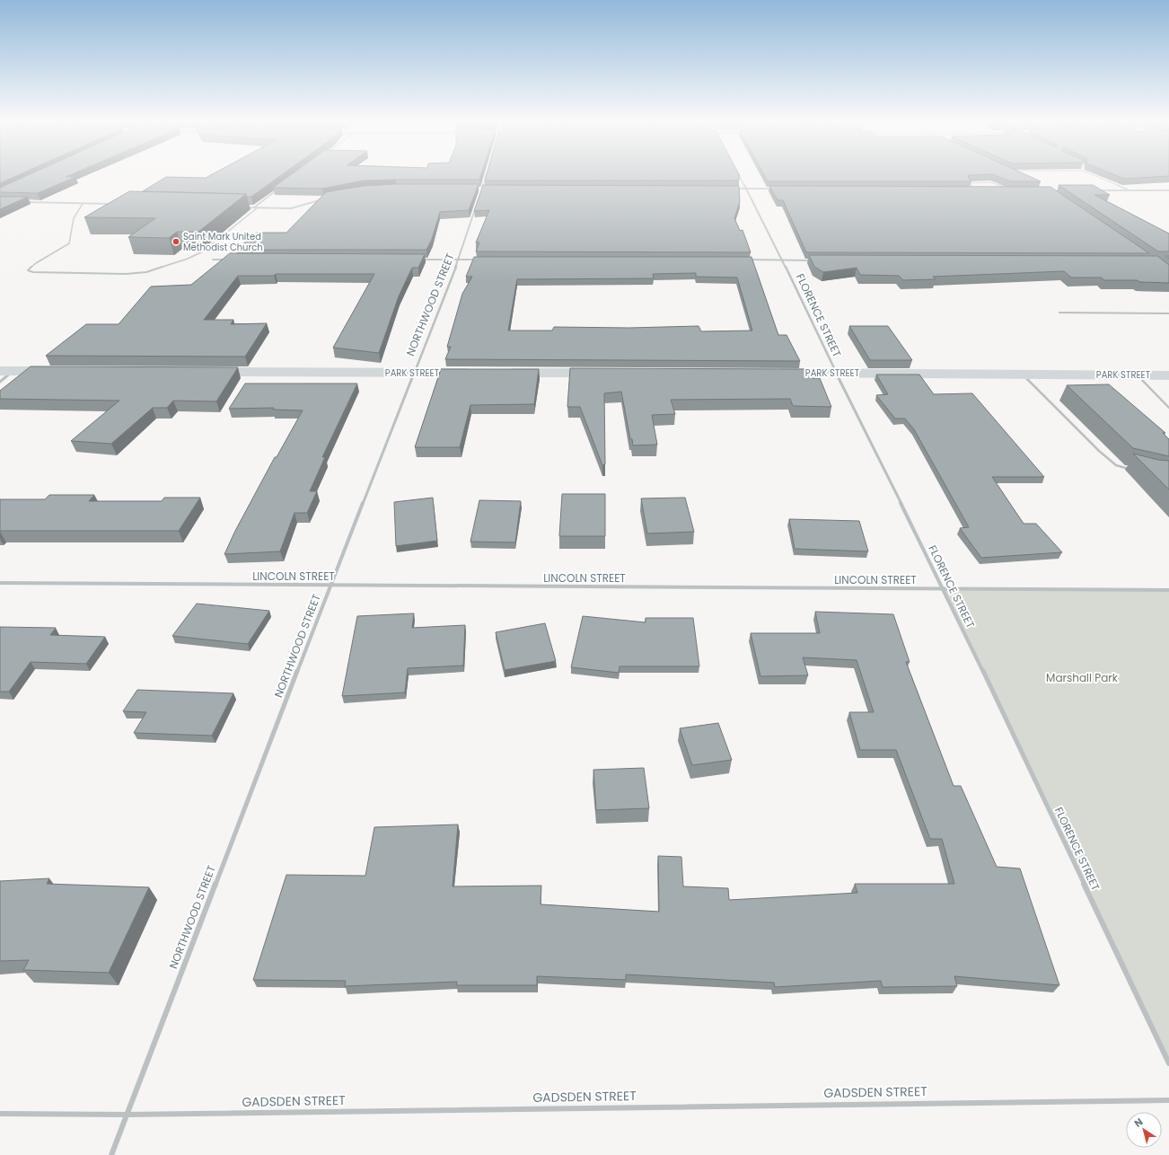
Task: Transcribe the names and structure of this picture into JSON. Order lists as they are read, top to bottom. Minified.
{"streets":{"main road":["PARK STREET"],"street":["NORTHWOOD STREET","FLORENCE STREET","LINCOLN STREET","GADSDEN STREET"]},"crossings":[["NORTHWOOD STREET","PARK STREET"],["NORTHWOOD STREET","LINCOLN STREET"],["NORTHWOOD STREET","GADSDEN STREET"],["FLORENCE STREET","PARK STREET"],["FLORENCE STREET","LINCOLN STREET"]],"parks":["Marshall Park"],"places":["Saint Mark United Methodist Church"],"north":"top left"}
